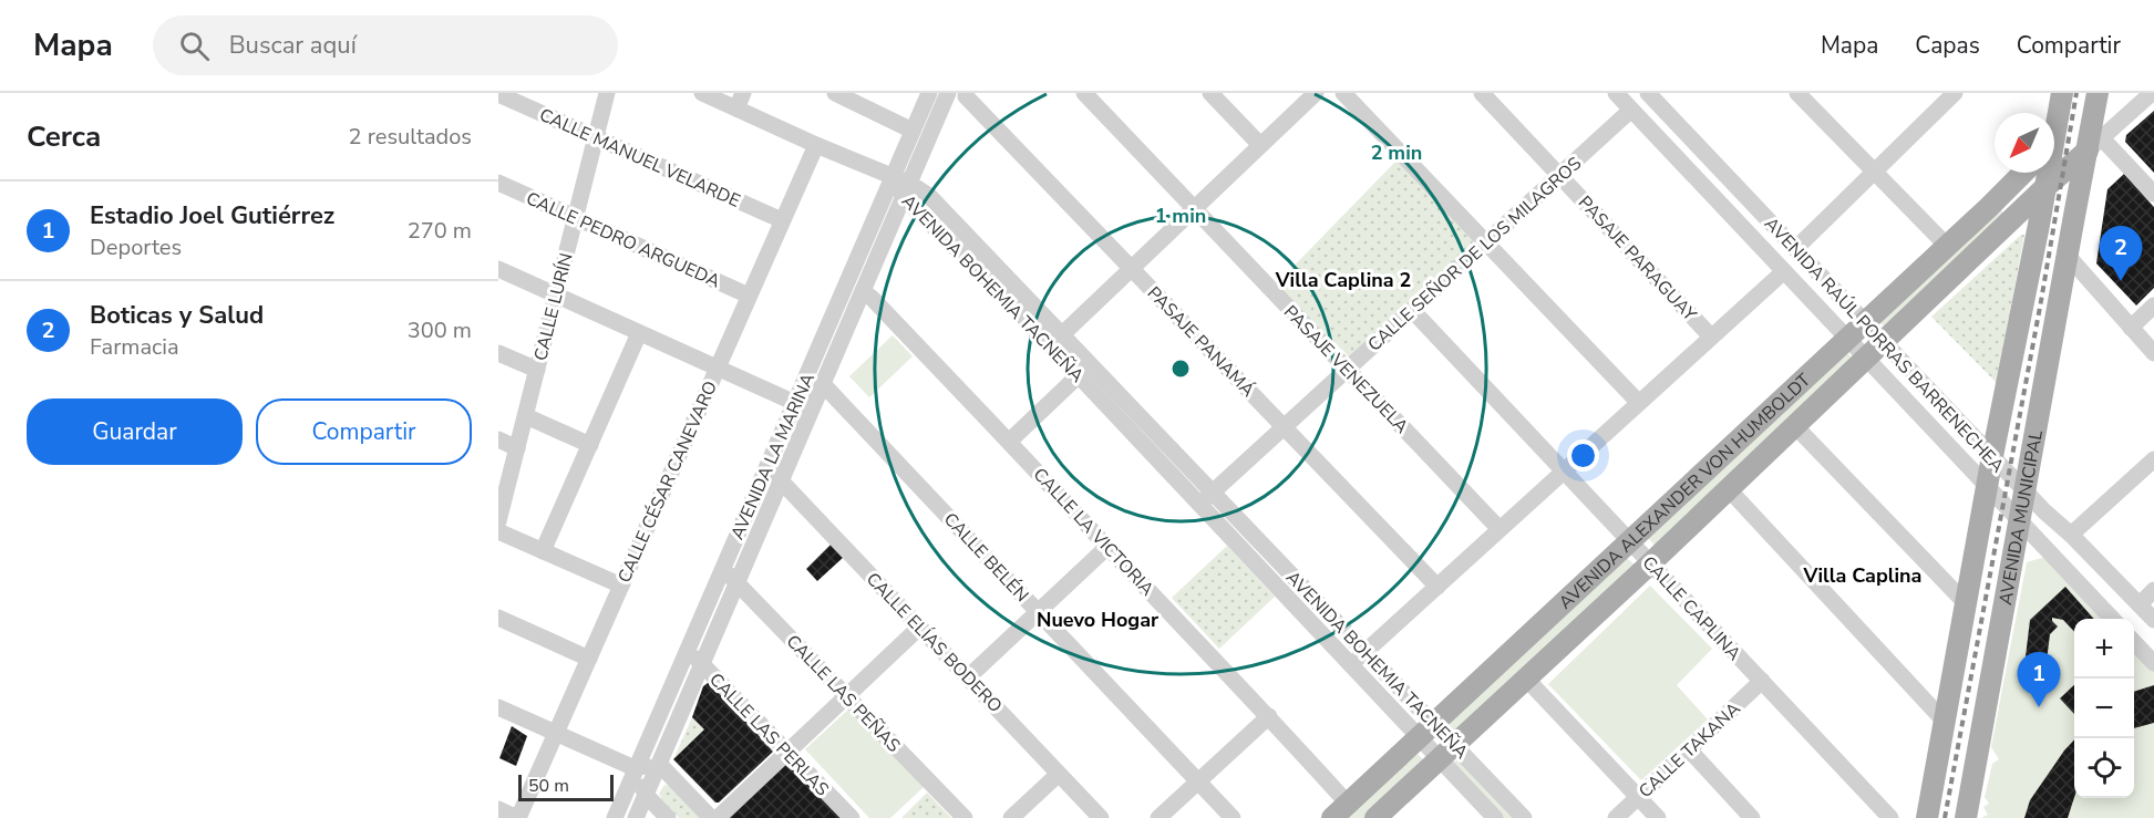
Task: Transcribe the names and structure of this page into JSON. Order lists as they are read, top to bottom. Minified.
{"streets":{"main road":["AVENIDA ALEXANDER VON HUMBOLDT","AVENIDA MUNICIPAL"],"street":["CALLE MANUEL VELARDE","CALLE PEDRO ARGUEDA","CALLE SEÑOR DE LOS MILAGROS","PASAJE PARAGUAY","AVENIDA BOHEMIA TACNEÑA","CALLE LURÍN","PASAJE PANAMÁ","AVENIDA RAÚL PORRAS BARRENECHEA","PASAJE VENEZUELA","AVENIDA LA MARINA","CALLE CÉSAR CANEVARO","CALLE LA VICTORIA","CALLE BELÉN","CALLE CAPLINA","CALLE ELÍAS BODERO","CALLE LAS PEÑAS","CALLE LAS PERLAS","CALLE TAKANA"]},"crossings":[["CALLE MANUEL VELARDE","CALLE LURÍN"],["CALLE MANUEL VELARDE","CALLE CÉSAR CANEVARO"],["CALLE PEDRO ARGUEDA","CALLE LURÍN"],["CALLE PEDRO ARGUEDA","CALLE CÉSAR CANEVARO"],["CALLE SEÑOR DE LOS MILAGROS","PASAJE PARAGUAY"],["CALLE SEÑOR DE LOS MILAGROS","AVENIDA BOHEMIA TACNEÑA"],["CALLE SEÑOR DE LOS MILAGROS","PASAJE PANAMÁ"],["CALLE SEÑOR DE LOS MILAGROS","AVENIDA RAÚL PORRAS BARRENECHEA"],["CALLE SEÑOR DE LOS MILAGROS","PASAJE VENEZUELA"],["CALLE SEÑOR DE LOS MILAGROS","CALLE CAPLINA"],["AVENIDA BOHEMIA TACNEÑA","AVENIDA LA MARINA"],["AVENIDA BOHEMIA TACNEÑA","AVENIDA ALEXANDER VON HUMBOLDT"],["AVENIDA RAÚL PORRAS BARRENECHEA","AVENIDA ALEXANDER VON HUMBOLDT"],["AVENIDA RAÚL PORRAS BARRENECHEA","AVENIDA MUNICIPAL"],["AVENIDA LA MARINA","CALLE LA VICTORIA"],["AVENIDA LA MARINA","CALLE BELÉN"],["AVENIDA LA MARINA","CALLE ELÍAS BODERO"],["AVENIDA LA MARINA","CALLE LAS PEÑAS"],["AVENIDA LA MARINA","CALLE LAS PERLAS"],["AVENIDA ALEXANDER VON HUMBOLDT","AVENIDA MUNICIPAL"],["AVENIDA ALEXANDER VON HUMBOLDT","CALLE LA VICTORIA"],["AVENIDA ALEXANDER VON HUMBOLDT","CALLE CAPLINA"],["CALLE CAPLINA","CALLE TAKANA"]],"districts":["Villa Caplina 2","Villa Caplina","Nuevo Hogar"],"scale_bar":"50 m","north":"bottom left","page":{"header":"Mapa","search":"Buscar aquí","nav":["Mapa","Capas","Compartir"],"heading":["Cerca","2 resultados"],"list":[{"mark":"1","name":"Estadio Joel Gutiérrez","note":"Deportes","value":"270 m"},{"mark":"2","name":"Boticas y Salud","note":"Farmacia","value":"300 m"}],"pins":["2","1"],"buttons":["Guardar","Compartir"],"map_buttons":["+","−"],"scale":"50 m"},"rings":["2 min","1 min"]}
